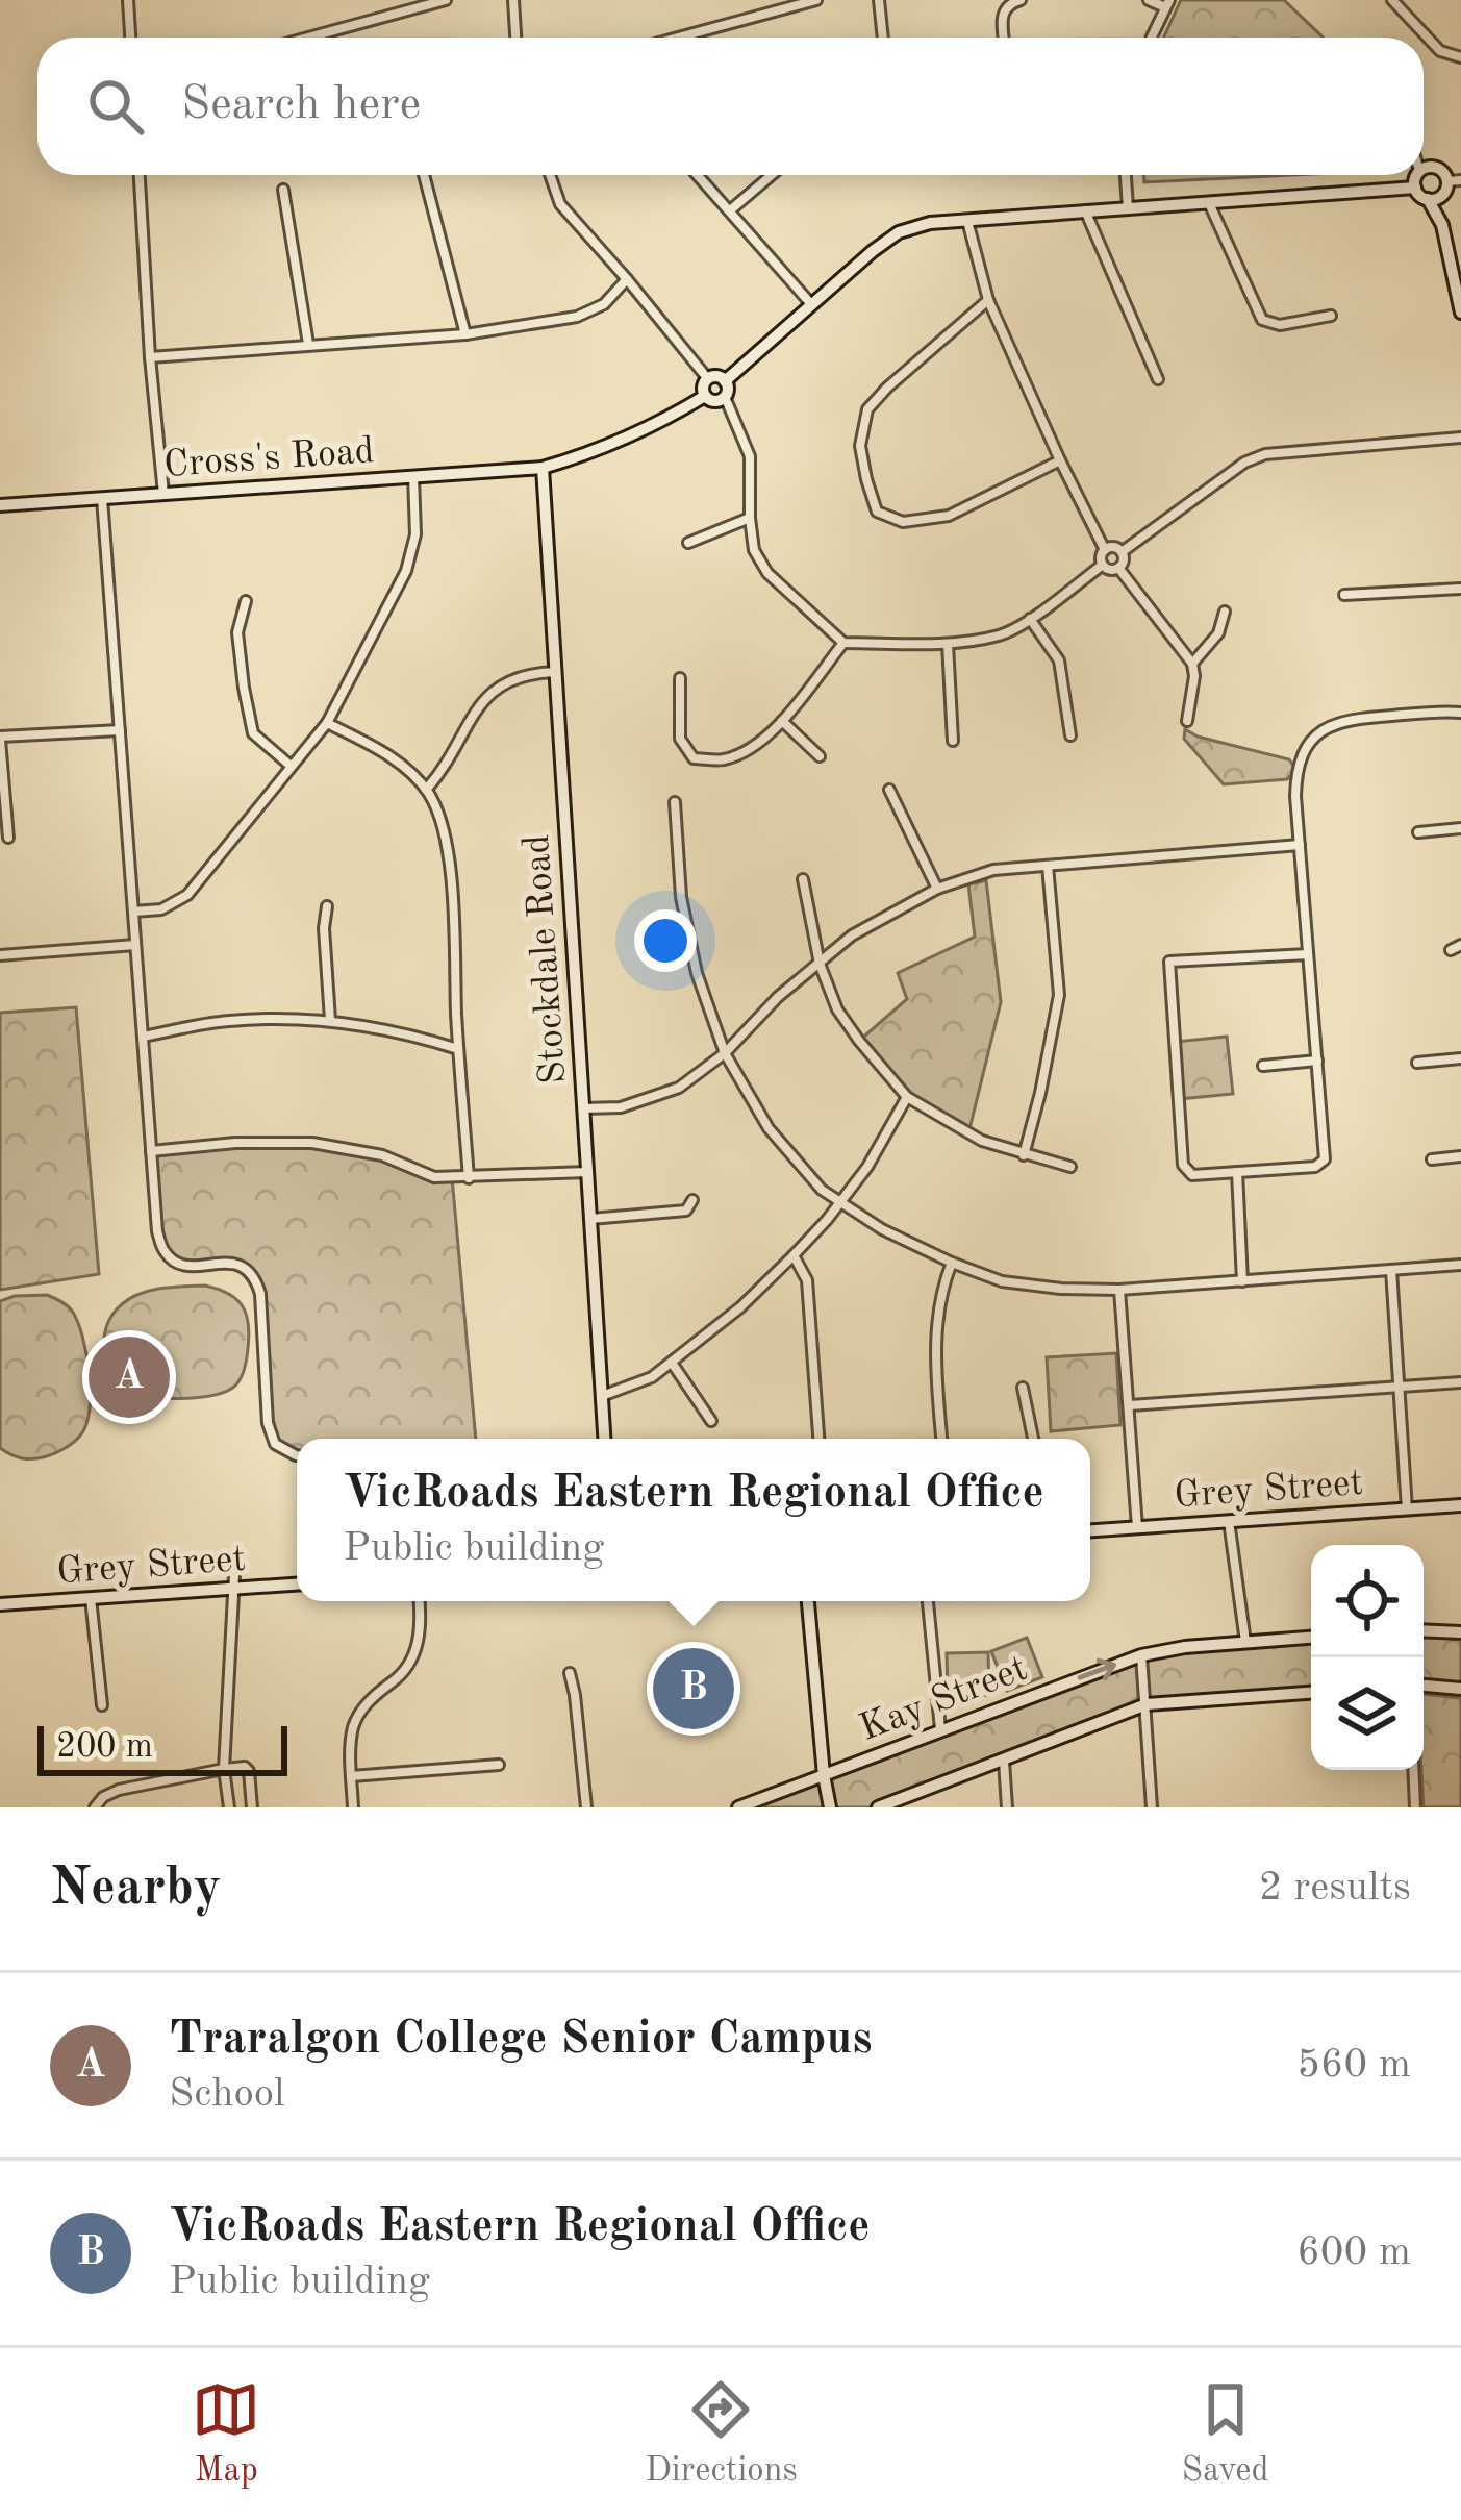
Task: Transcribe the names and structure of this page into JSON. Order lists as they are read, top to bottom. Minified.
{"streets":{"street":["Cross's Road","Stockdale Road","Grey Street","Kay Street"]},"crossings":[["Cross's Road","Stockdale Road"]],"scale_bar":"200 m","page":{"search":"Search here","pins":["A","B"],"popup":["VicRoads Eastern Regional Office","Public building"],"scale":"200 m","heading":["Nearby","2 results"],"list":[{"mark":"A","name":"Traralgon College Senior Campus","note":"School","value":"560 m"},{"mark":"B","name":"VicRoads Eastern Regional Office","note":"Public building","value":"600 m"}],"nav":["Map","Directions","Saved"]}}
